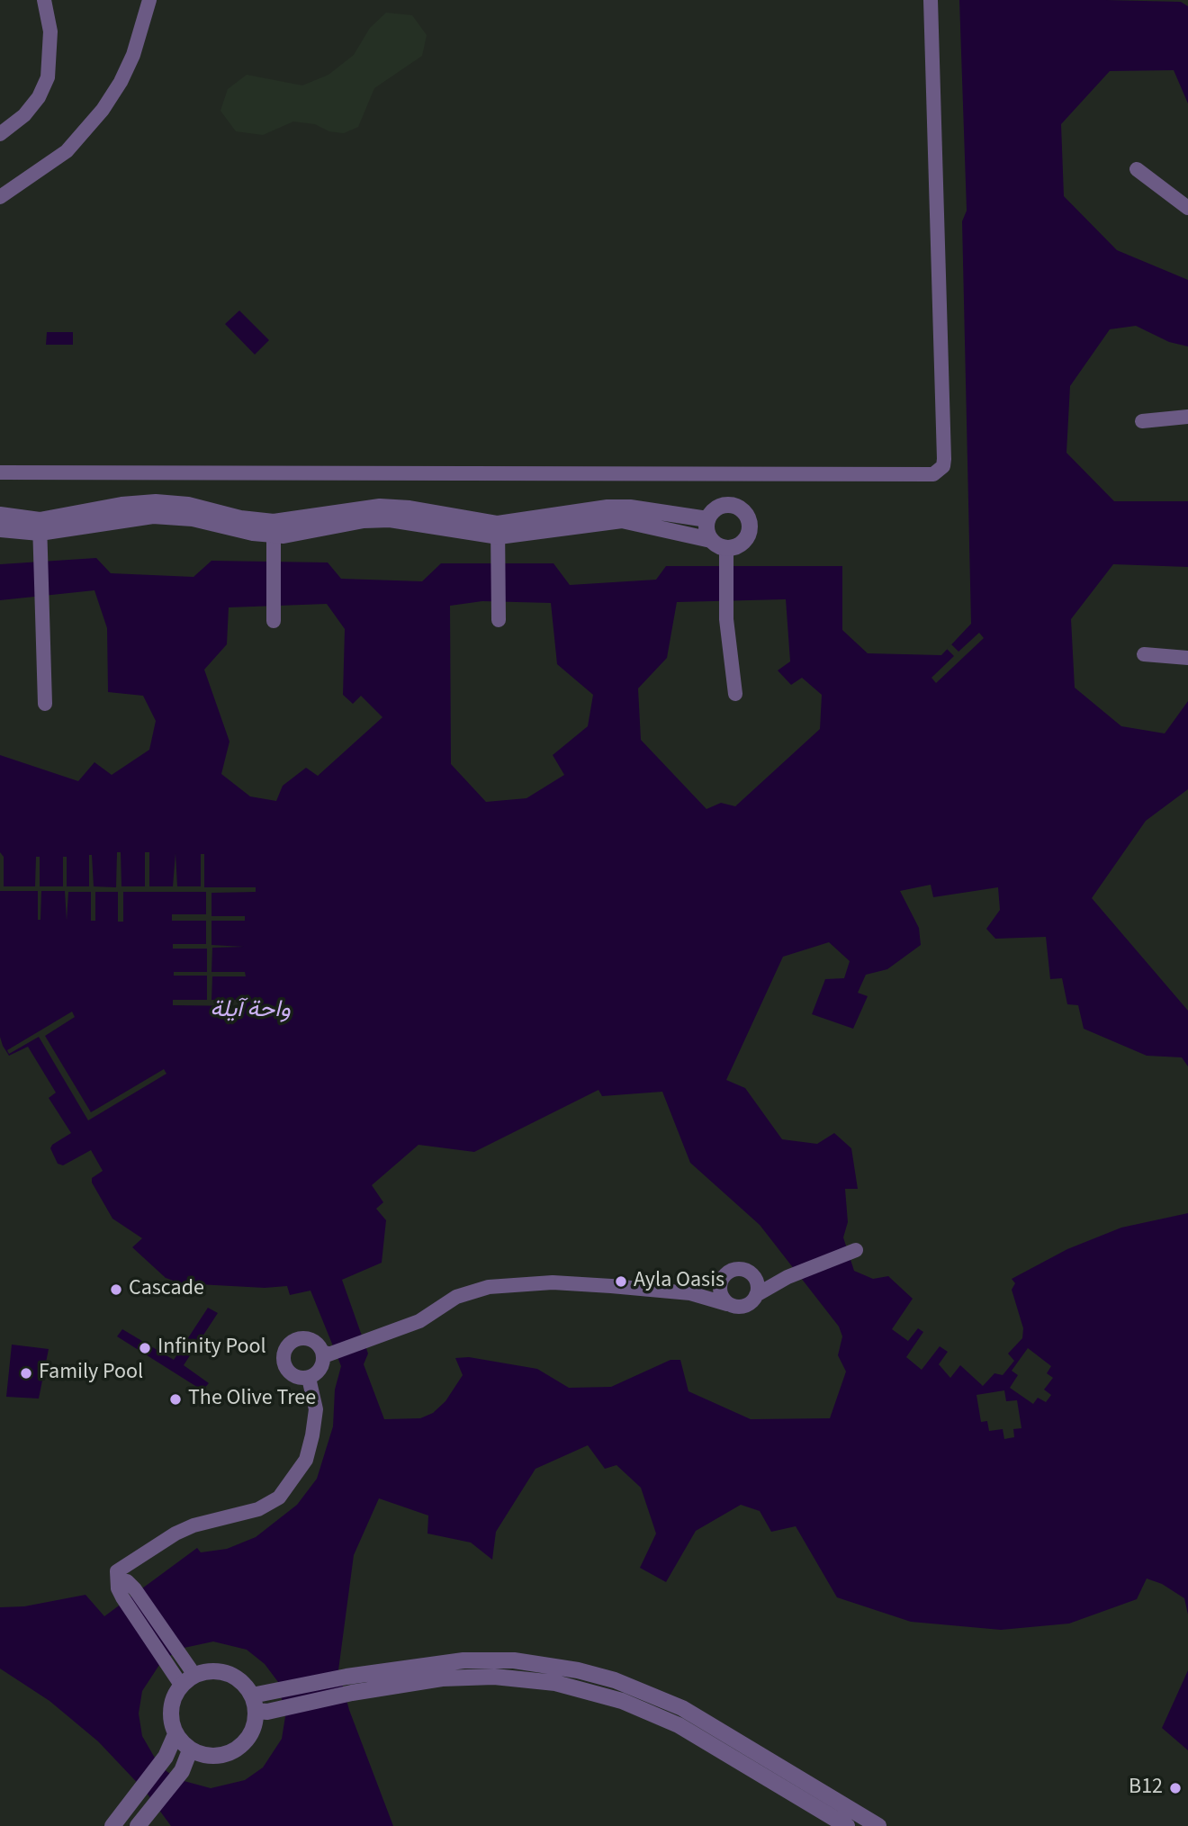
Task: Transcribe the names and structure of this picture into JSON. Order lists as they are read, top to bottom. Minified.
{"water":["واحة آيلة"],"places":["Ayla Oasis","Cascade","Infinity Pool","Family Pool","The Olive Tree","B12"]}
